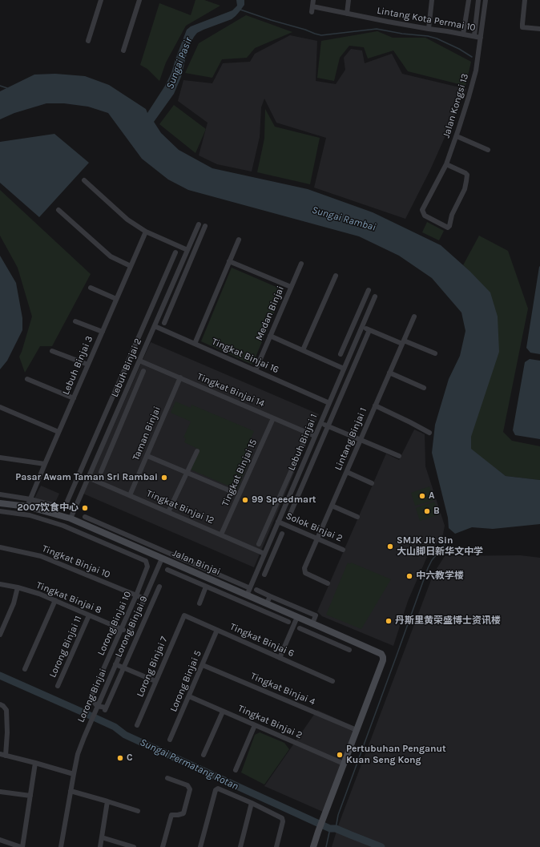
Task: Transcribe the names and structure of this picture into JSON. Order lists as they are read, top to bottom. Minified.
{"streets":{"street":["Lintang Kota Permai 10","Jalan Kongsi 13","Medan Binjai","Tingkat Binjai 16","Lebuh Binjai 3","Lebuh Binjai 2","Tingkat Binjai 14","Taman Binjai","Lintang Binjai 1","Lebuh Binjai 1","Tingkat Binjai 15","Tingkat Binjai 12","Solok Binjai 2","Tingkat Binjai 10","Jalan Binjai","Tingkat Binjai 8","Lorong Binjai 10","Lorong Binjai 9","Tingkat Binjai 6","Lorong Binjai 11","Lorong Binjai 7","Lorong Binjai 5","Tingkat Binjai 4","Lorong Binjai","Tingkat Binjai 2"]},"crossings":[["Lintang Kota Permai 10","Jalan Kongsi 13"],["Medan Binjai","Tingkat Binjai 16"],["Tingkat Binjai 16","Lebuh Binjai 2"],["Tingkat Binjai 16","Lebuh Binjai 1"],["Lebuh Binjai 3","Lebuh Binjai 2"],["Lebuh Binjai 3","Jalan Binjai"],["Lebuh Binjai 2","Tingkat Binjai 14"],["Lebuh Binjai 2","Tingkat Binjai 12"],["Lebuh Binjai 2","Jalan Binjai"],["Tingkat Binjai 14","Taman Binjai"],["Tingkat Binjai 14","Lebuh Binjai 1"],["Tingkat Binjai 14","Tingkat Binjai 15"],["Taman Binjai","Tingkat Binjai 12"],["Lintang Binjai 1","Solok Binjai 2"],["Lebuh Binjai 1","Tingkat Binjai 12"],["Lebuh Binjai 1","Solok Binjai 2"],["Lebuh Binjai 1","Jalan Binjai"],["Tingkat Binjai 15","Tingkat Binjai 12"],["Tingkat Binjai 10","Lorong Binjai 10"],["Tingkat Binjai 10","Lorong Binjai"],["Jalan Binjai","Tingkat Binjai 4"],["Jalan Binjai","Lorong Binjai"],["Tingkat Binjai 8","Lorong Binjai 10"],["Tingkat Binjai 8","Lorong Binjai 11"],["Tingkat Binjai 8","Lorong Binjai"],["Lorong Binjai 10","Lorong Binjai 9"],["Lorong Binjai 10","Lorong Binjai"],["Lorong Binjai 9","Lorong Binjai"],["Tingkat Binjai 6","Lorong Binjai 7"],["Tingkat Binjai 6","Lorong Binjai 5"],["Lorong Binjai 5","Tingkat Binjai 4"],["Lorong Binjai 5","Tingkat Binjai 2"]],"water":["Sungai Pasir","Sungai Rambai","Sungai Permatang Rotan"],"places":["Pasar Awam Taman Sri Rambai","A","99 Speedmart","2007饮食中心","B","SMJK Jit Sin 大山脚日新华文中学","中六教学楼","丹斯里黄荣盛博士资讯楼","Pertubuhan Penganut Kuan Seng Kong","C"]}
